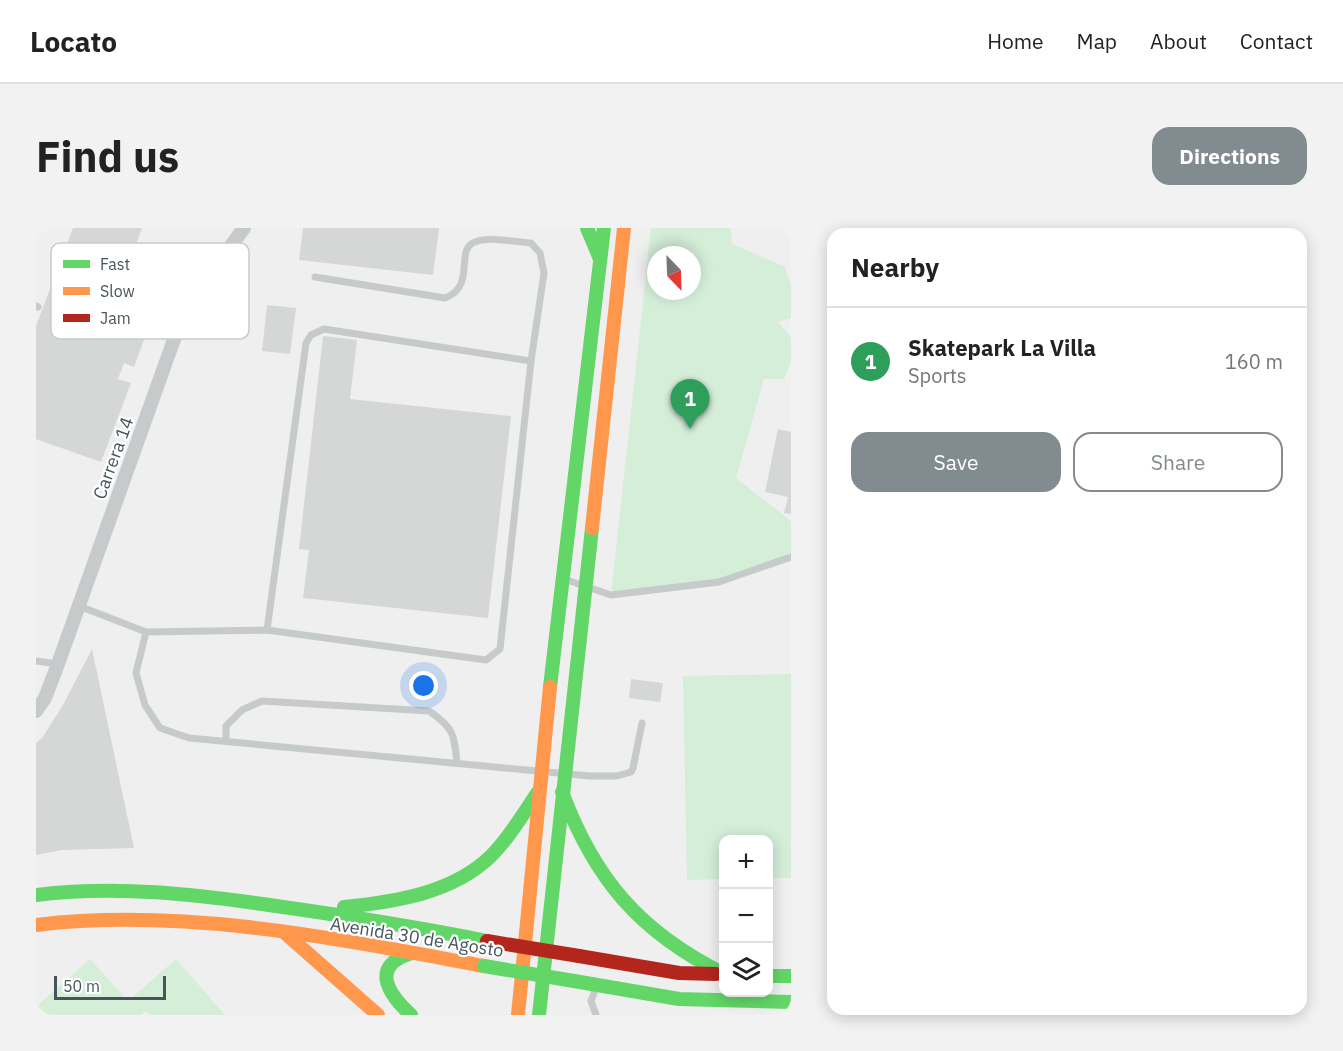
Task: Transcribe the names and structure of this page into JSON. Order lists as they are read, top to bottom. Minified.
{"streets":{"main road":["Avenida 30 de Agosto"],"street":["Carrera 14"]},"legend":["Fast","Slow","Jam"],"scale_bar":"50 m","north":"bottom right","page":{"header":"Locato","nav":["Home","Map","About","Contact"],"buttons":["Directions",["Save","Share"]],"title":"Find us","heading":"Nearby","list":[{"mark":"1","name":"Skatepark La Villa","note":"Sports","value":"160 m"}],"pins":"1","map_buttons":["+","−"],"scale":"50 m"}}
